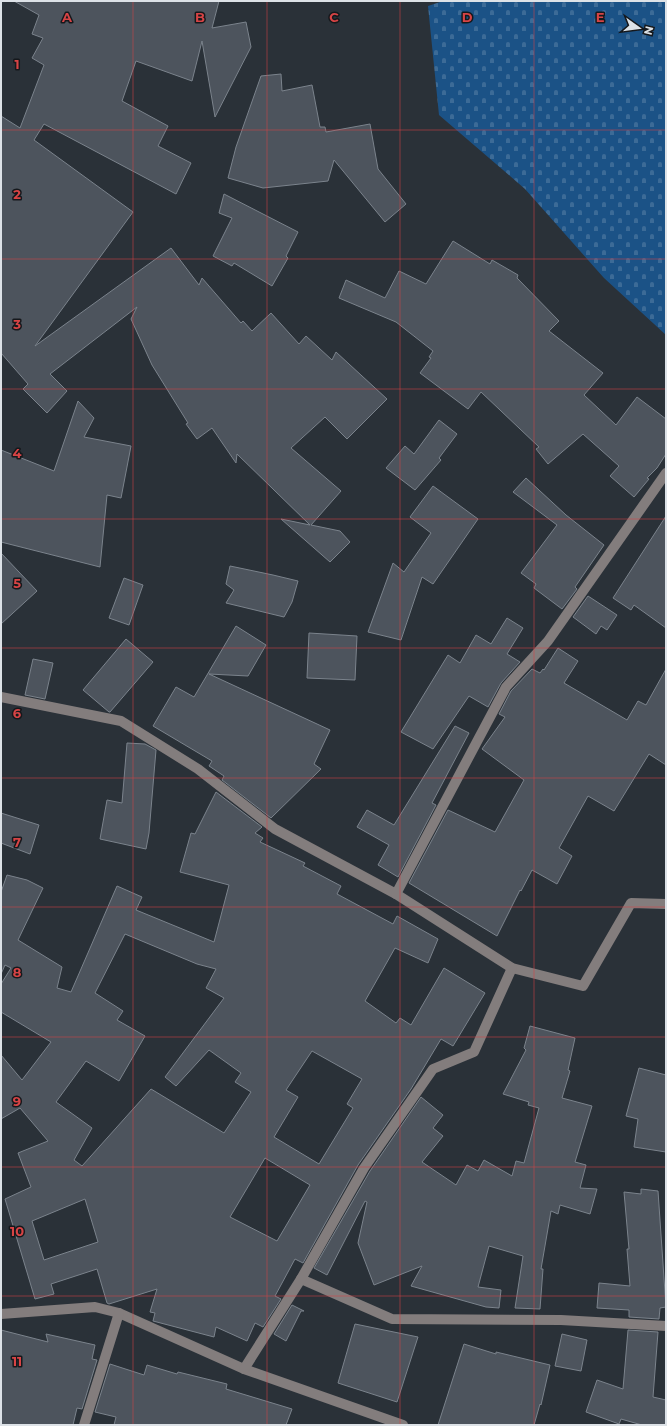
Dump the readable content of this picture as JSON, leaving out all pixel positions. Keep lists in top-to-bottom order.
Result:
{
  "north": "right",
  "grid": {
    "columns": [
      "A",
      "B",
      "C",
      "D",
      "E"
    ],
    "rows": [
      "1",
      "2",
      "3",
      "4",
      "5",
      "6",
      "7",
      "8",
      "9",
      "10",
      "11"
    ]
  }
}
